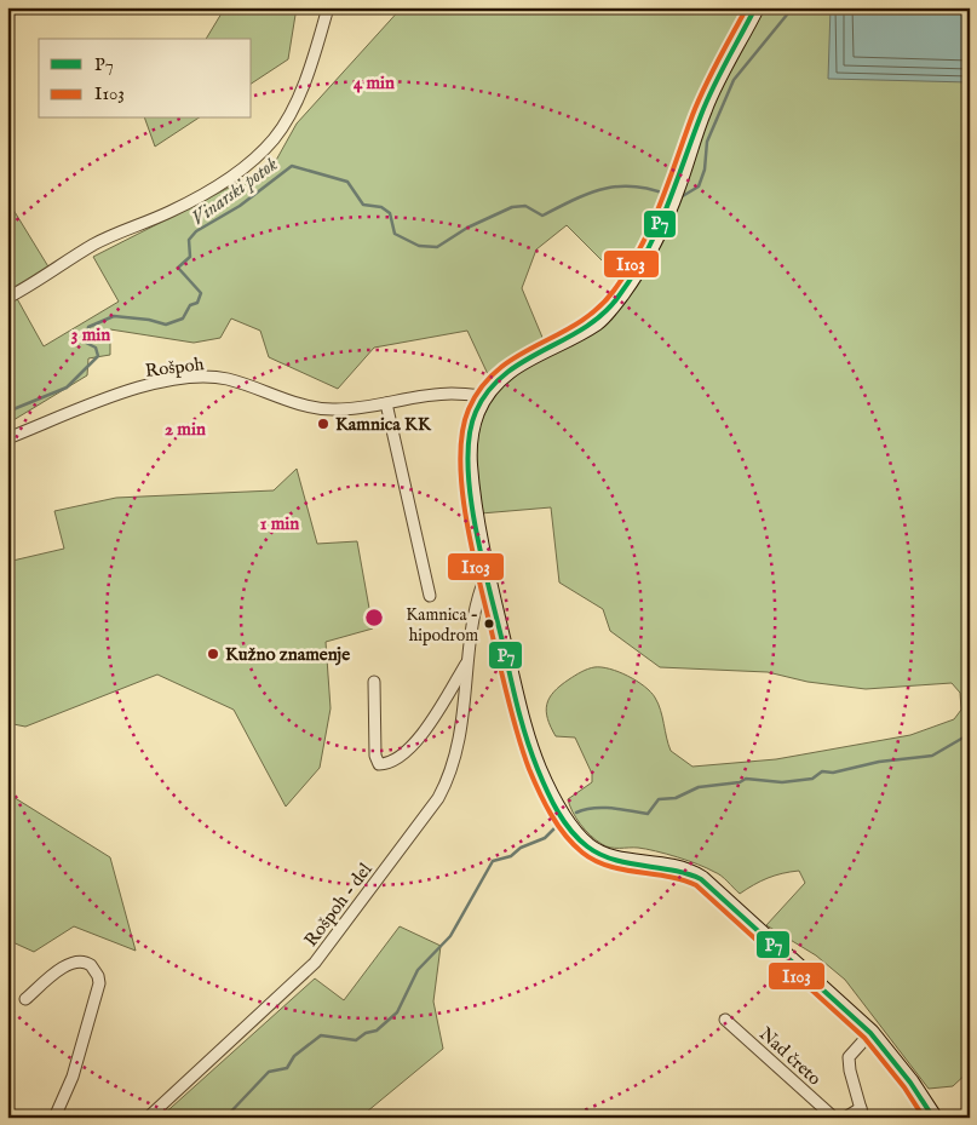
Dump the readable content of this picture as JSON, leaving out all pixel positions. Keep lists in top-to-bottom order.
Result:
{
  "streets": {
    "street": ["Rošpoh", "Rošpoh - del", "Nad čreto"]
  },
  "water": ["Vinarski potok"],
  "places": ["Kamnica KK", "Kamnica - hipodrom", "Kužno znamenje"],
  "lines": ["transit line P7", "transit line I103"],
  "legend": ["P7", "I103"],
  "rings": [
    "4 min",
    "3 min",
    "2 min",
    "1 min"
  ]
}
